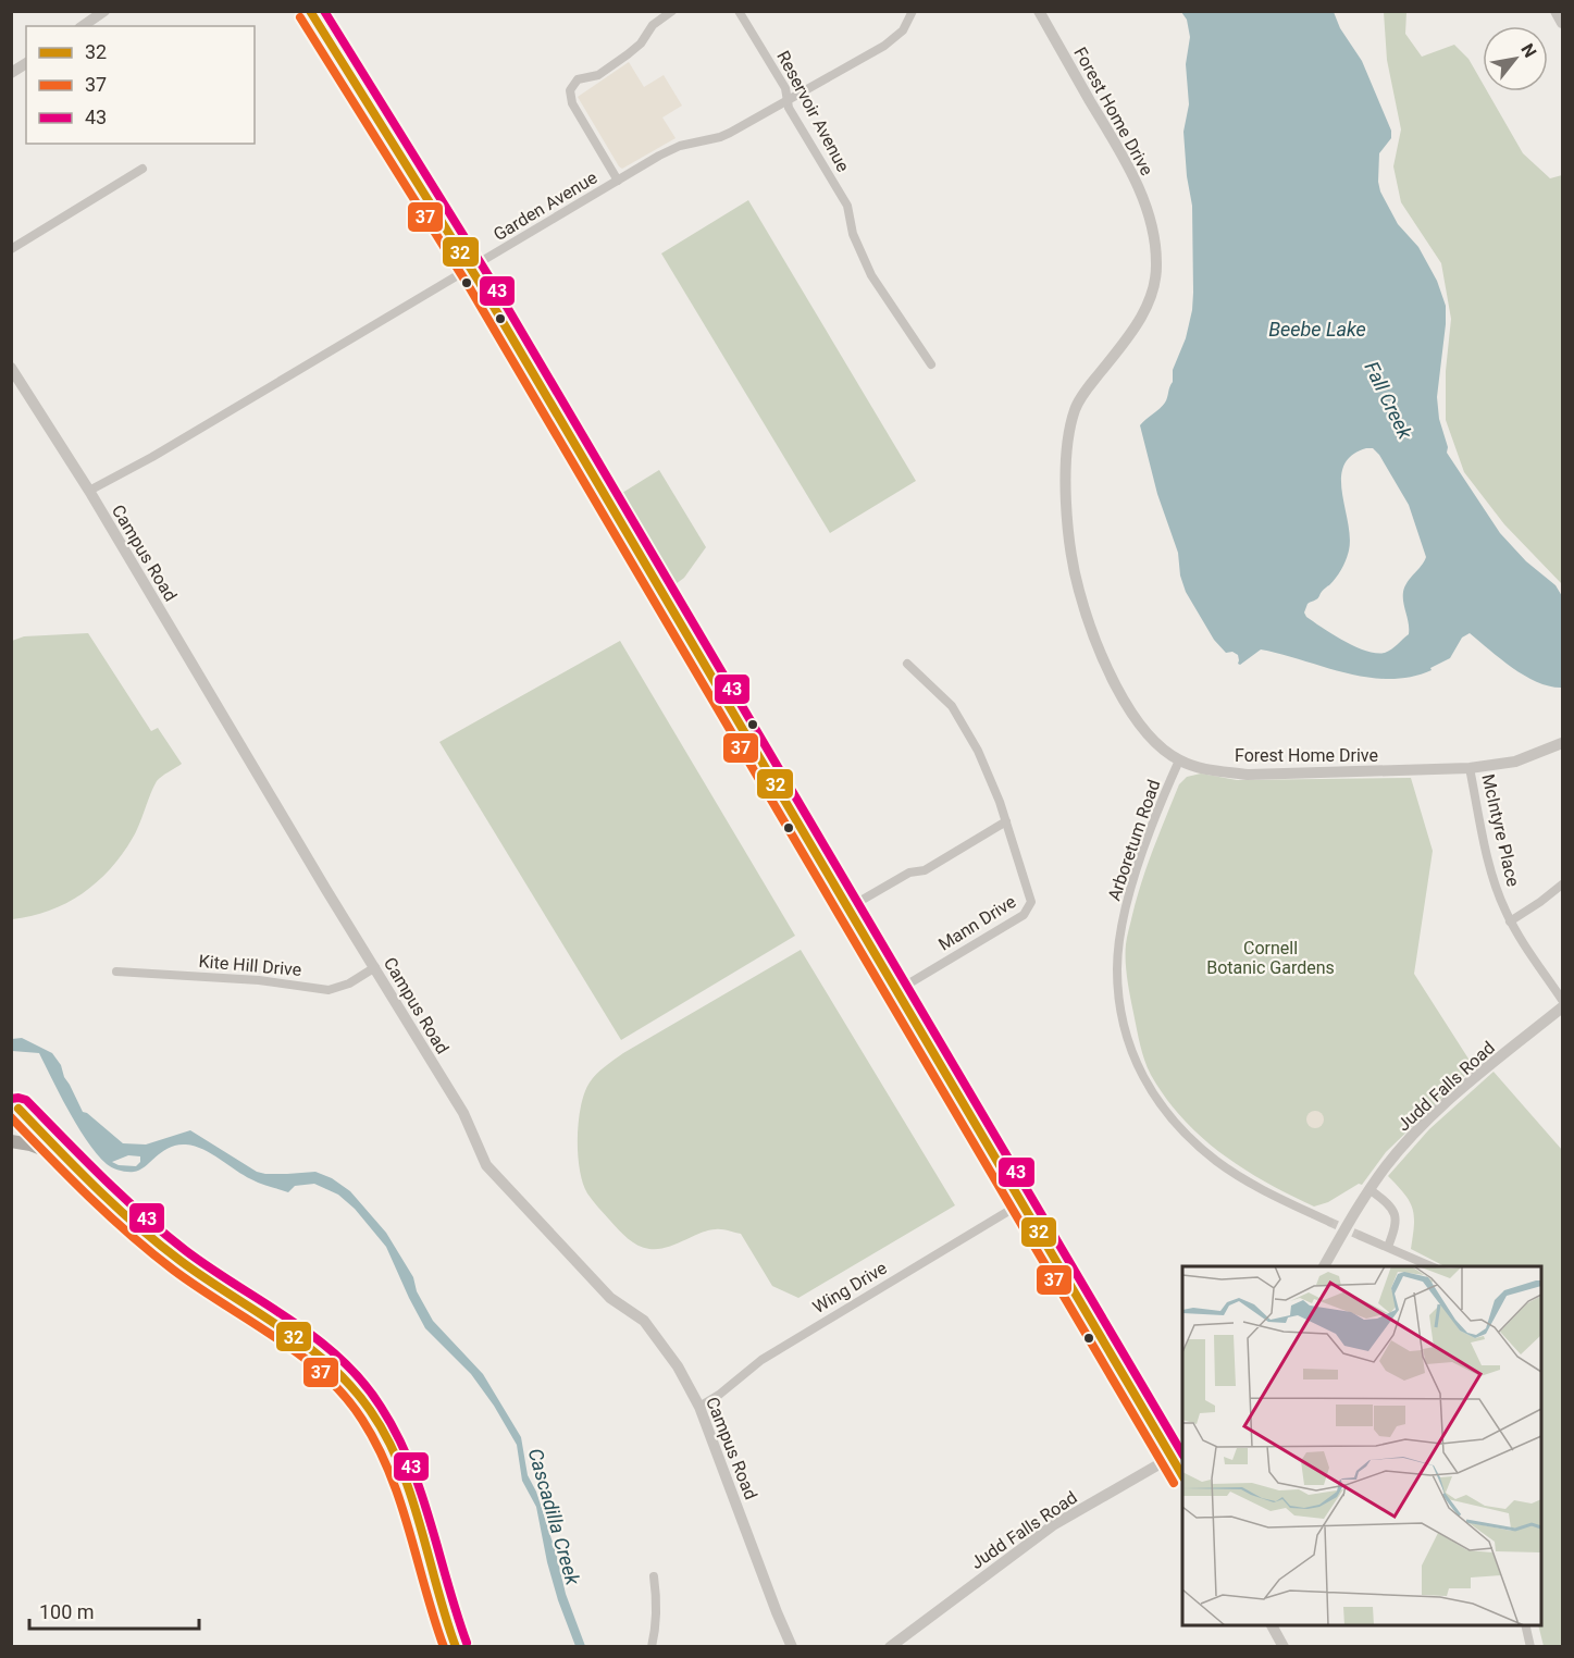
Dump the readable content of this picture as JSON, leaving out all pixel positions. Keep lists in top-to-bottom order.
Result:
{
  "streets": {
    "street": [
      "Reservoir Avenue",
      "Forest Home Drive",
      "Garden Avenue",
      "Campus Road",
      "McIntyre Place",
      "Arboretum Road",
      "Mann Drive",
      "Kite Hill Drive",
      "Judd Falls Road",
      "Wing Drive"
    ]
  },
  "crossings": [
    ["Reservoir Avenue", "Garden Avenue"],
    ["Forest Home Drive", "McIntyre Place"],
    ["Forest Home Drive", "Arboretum Road"],
    ["Garden Avenue", "Campus Road"],
    ["Campus Road", "Kite Hill Drive"],
    ["Campus Road", "Wing Drive"]
  ],
  "water": ["Beebe Lake", "Fall Creek", "Cascadilla Creek"],
  "parks": ["Cornell Botanic Gardens"],
  "lines": ["transit line 32", "transit line 43", "transit line 37"],
  "legend": ["32", "37", "43"],
  "scale_bar": "100 m",
  "north": "top right"
}
